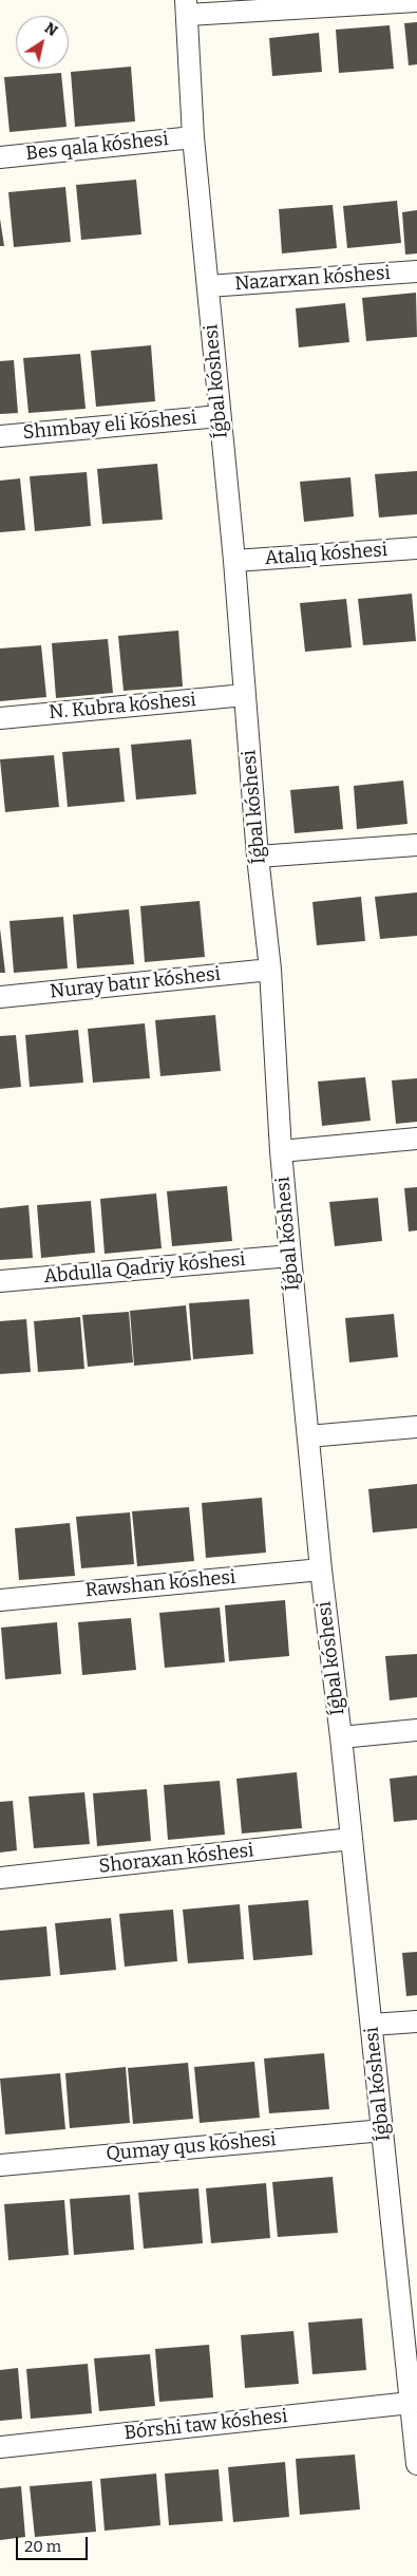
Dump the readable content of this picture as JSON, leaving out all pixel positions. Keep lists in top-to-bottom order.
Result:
{
  "streets": {
    "street": [
      "Bes qala kóshesi",
      "Nazarxan kóshesi",
      "Íǵbal kóshesi",
      "Shımbay eli kóshesi",
      "Atalıq kóshesi",
      "N. Kubra kóshesi",
      "Nuray batır kóshesi",
      "Abdulla Qadriy kóshesi",
      "Rawshan kóshesi",
      "Shoraxan kóshesi",
      "Qumay qus kóshesi",
      "Bórshi taw kóshesi"
    ]
  },
  "crossings": [
    ["Bes qala kóshesi", "Íǵbal kóshesi"],
    ["Nazarxan kóshesi", "Íǵbal kóshesi"],
    ["Íǵbal kóshesi", "Shımbay eli kóshesi"],
    ["Íǵbal kóshesi", "Atalıq kóshesi"],
    ["Íǵbal kóshesi", "N. Kubra kóshesi"],
    ["Íǵbal kóshesi", "Nuray batır kóshesi"],
    ["Íǵbal kóshesi", "Abdulla Qadriy kóshesi"],
    ["Íǵbal kóshesi", "Rawshan kóshesi"],
    ["Íǵbal kóshesi", "Shoraxan kóshesi"],
    ["Íǵbal kóshesi", "Qumay qus kóshesi"],
    ["Íǵbal kóshesi", "Bórshi taw kóshesi"]
  ],
  "scale_bar": "20 m",
  "north": "top right"
}
